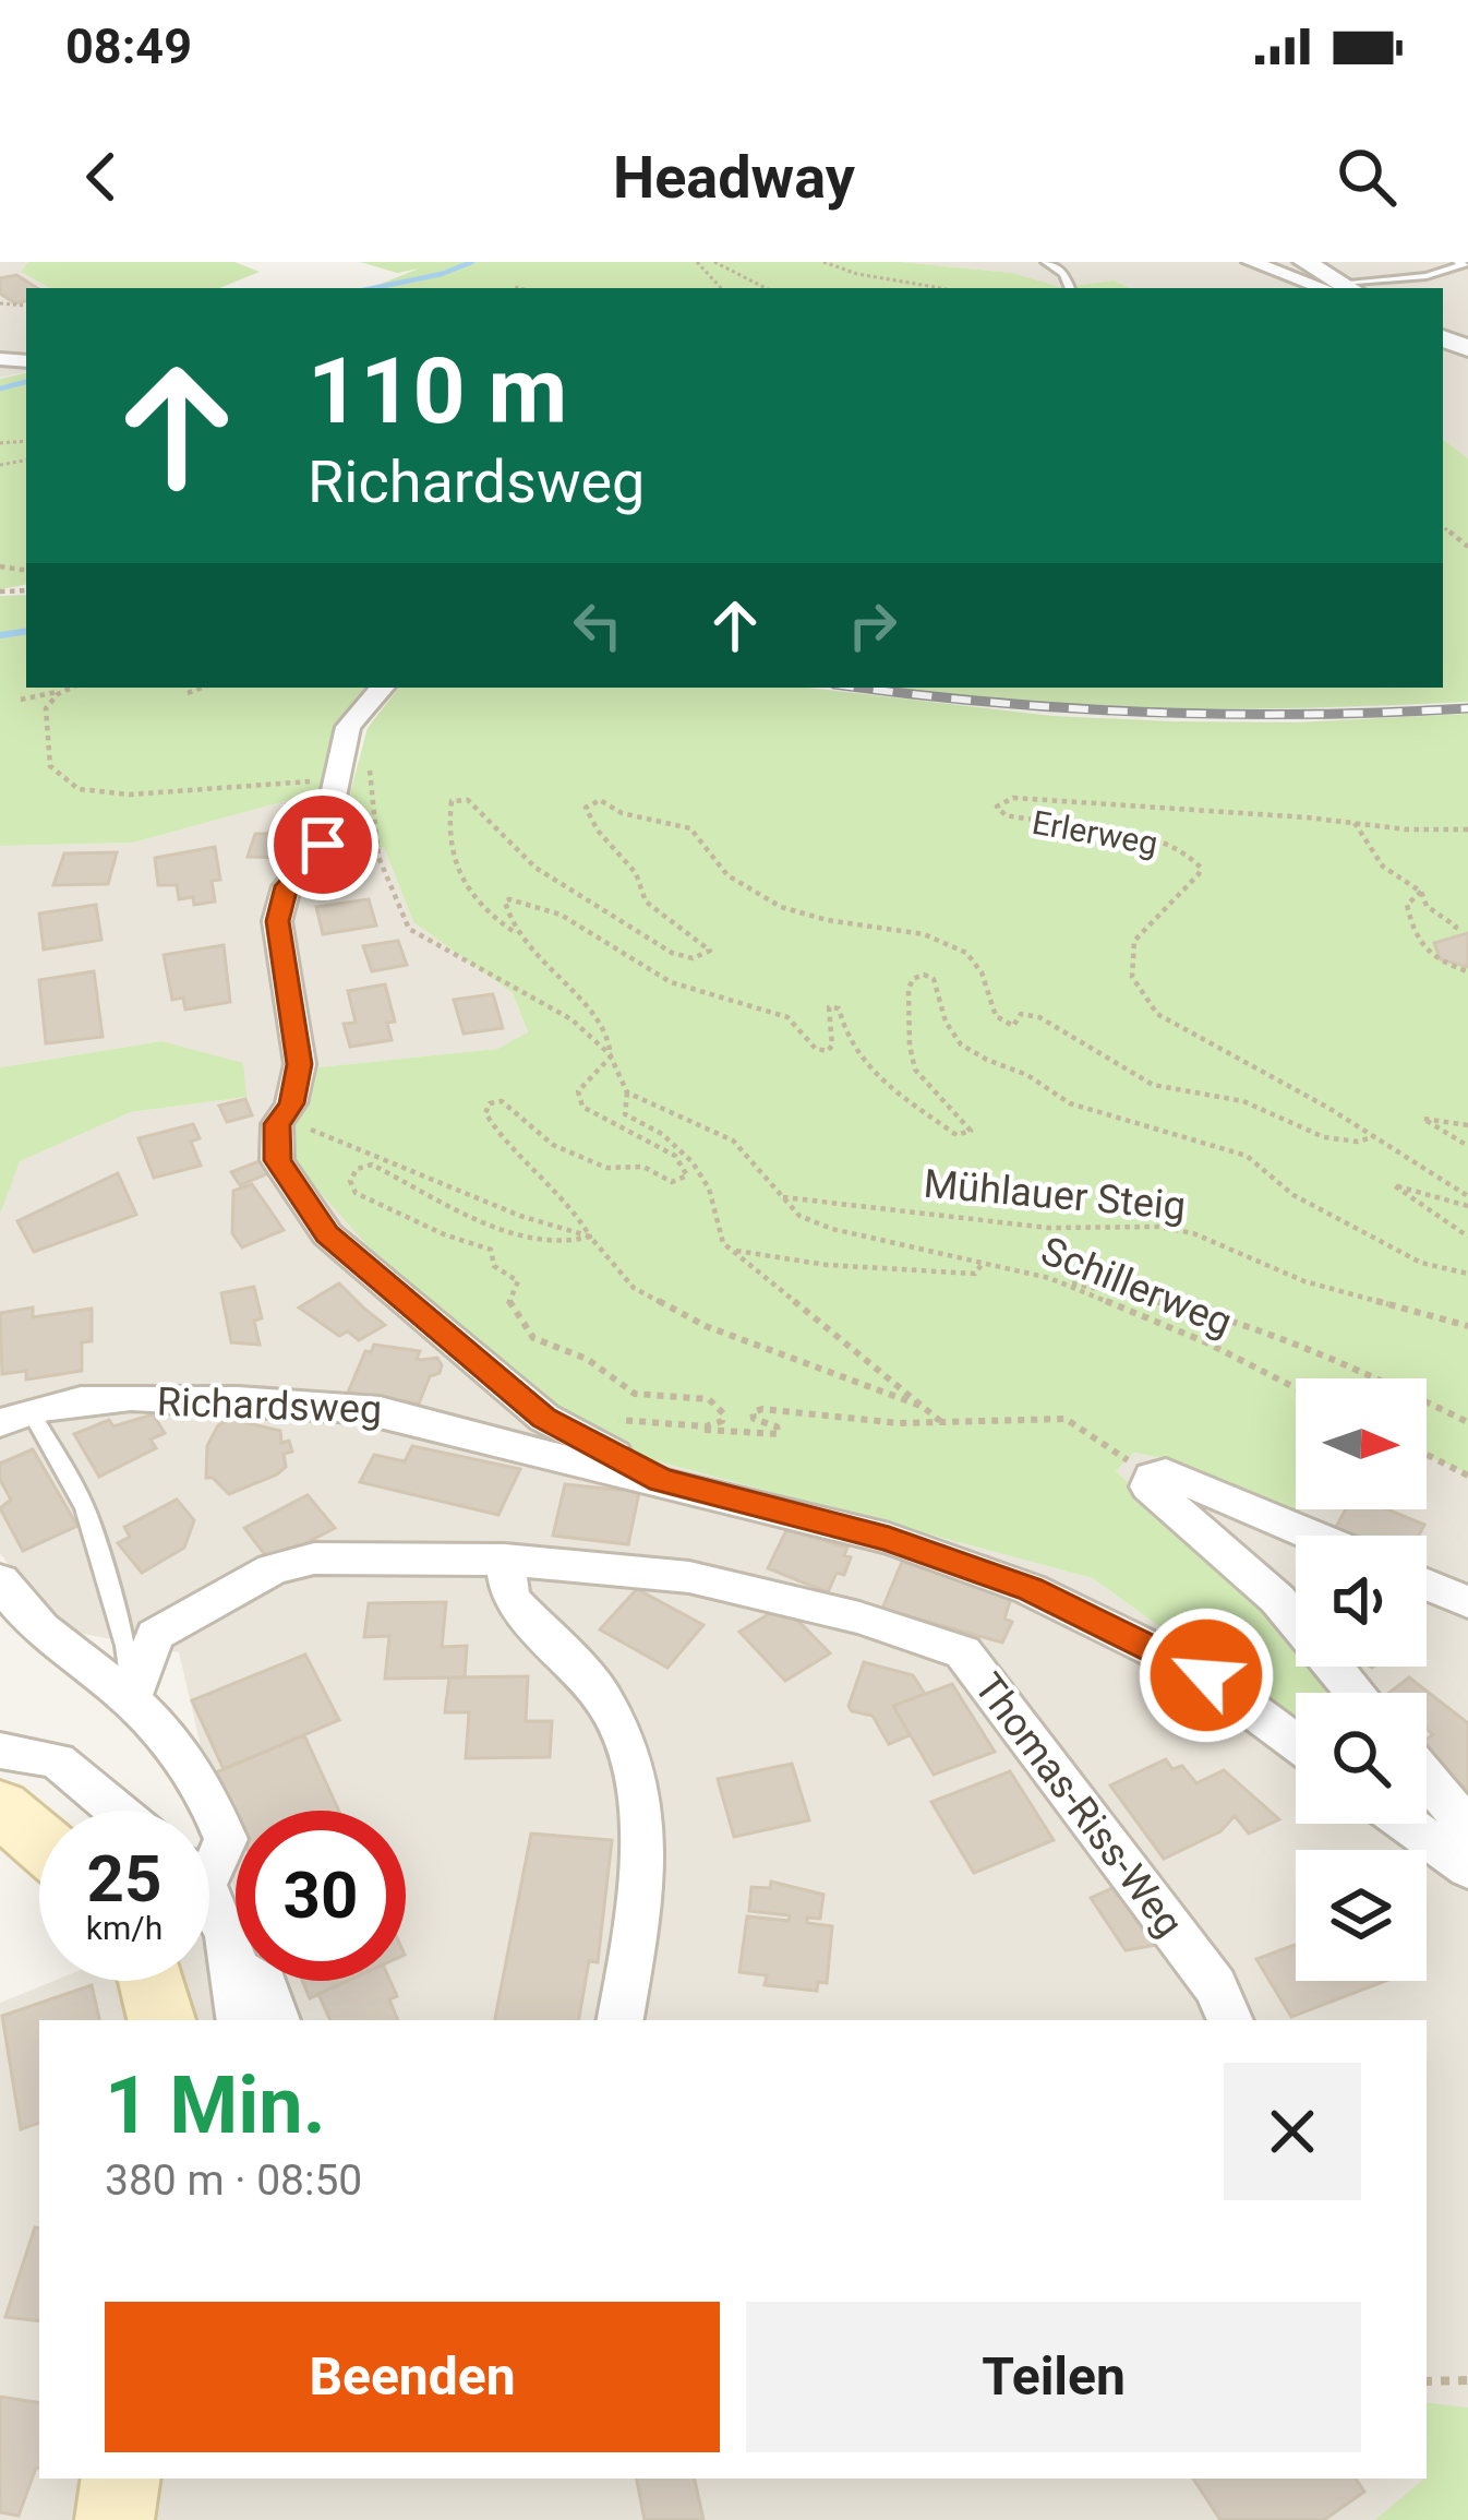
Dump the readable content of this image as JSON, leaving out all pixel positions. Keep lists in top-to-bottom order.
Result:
{
  "streets": {
    "street": ["Richardsweg", "Thomas-Riss-Weg"],
    "path": ["Erlerweg", "Mühlauer Steig", "Schillerweg"]
  },
  "crossings": [
    ["Mühlauer Steig", "Schillerweg"]
  ],
  "north": "right",
  "page": {
    "status": "08:49",
    "header": "Headway",
    "turn": ["110 m", "Richardsweg"],
    "speed": "25 km/h",
    "limit": "30",
    "heading": ["1 Min.", "380 m · 08:50"],
    "buttons": ["Beenden", "Teilen"]
  }
}
